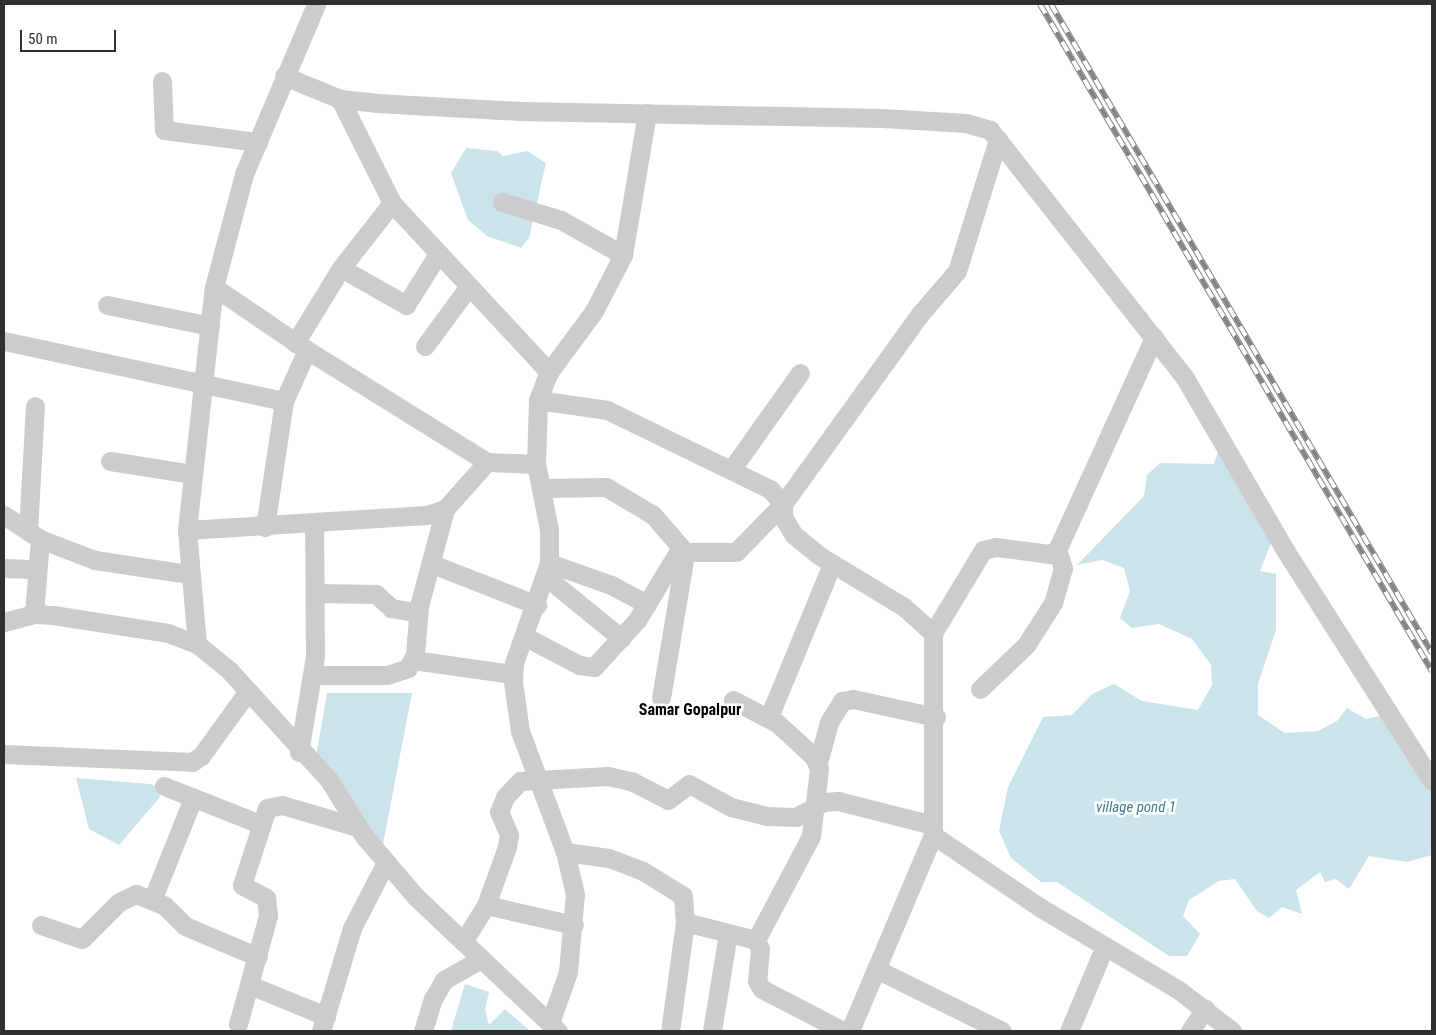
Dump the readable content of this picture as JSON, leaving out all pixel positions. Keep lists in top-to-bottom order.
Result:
{
  "districts": ["Samar Gopalpur"],
  "water": ["village pond 1"],
  "scale_bar": "50 m"
}
